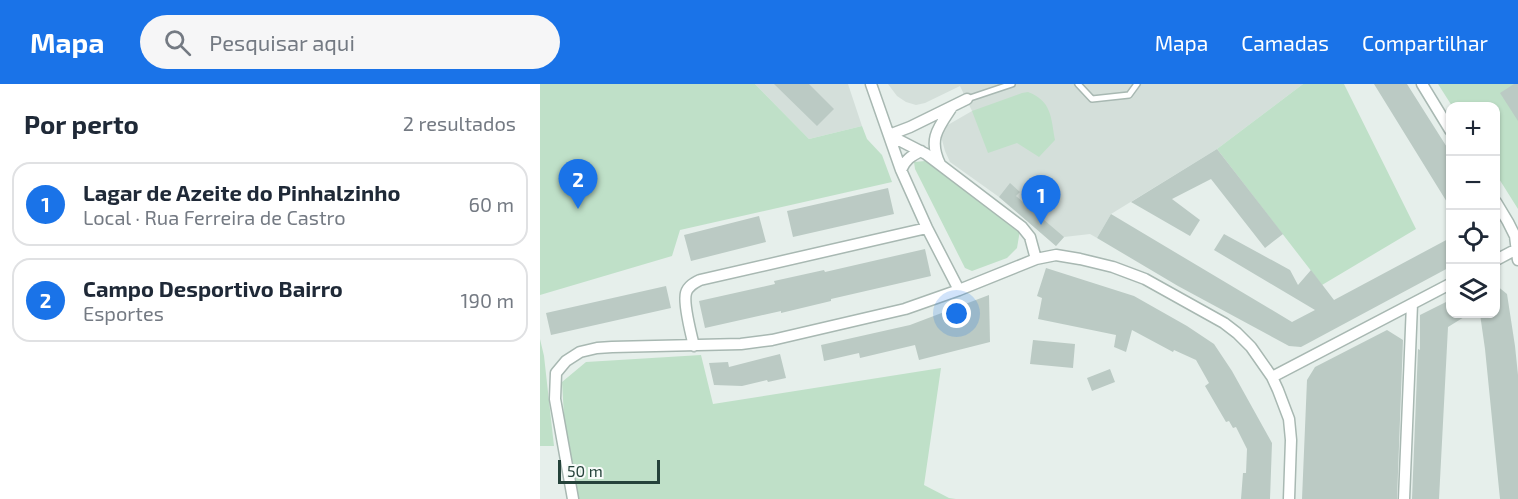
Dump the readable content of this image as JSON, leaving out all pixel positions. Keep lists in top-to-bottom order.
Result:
{
  "scale_bar": "50 m",
  "page": {
    "header": "Mapa",
    "search": "Pesquisar aqui",
    "nav": ["Mapa", "Camadas", "Compartilhar"],
    "heading": ["Por perto", "2 resultados"],
    "map_buttons": ["+", "−"],
    "pins": ["2", "1"],
    "list": [
      {
        "mark": "1",
        "name": "Lagar de Azeite do Pinhalzinho",
        "note": "Local · Rua Ferreira de Castro",
        "value": "60 m"
      },
      {
        "mark": "2",
        "name": "Campo Desportivo Bairro",
        "note": "Esportes",
        "value": "190 m"
      }
    ],
    "scale": "50 m"
  }
}
